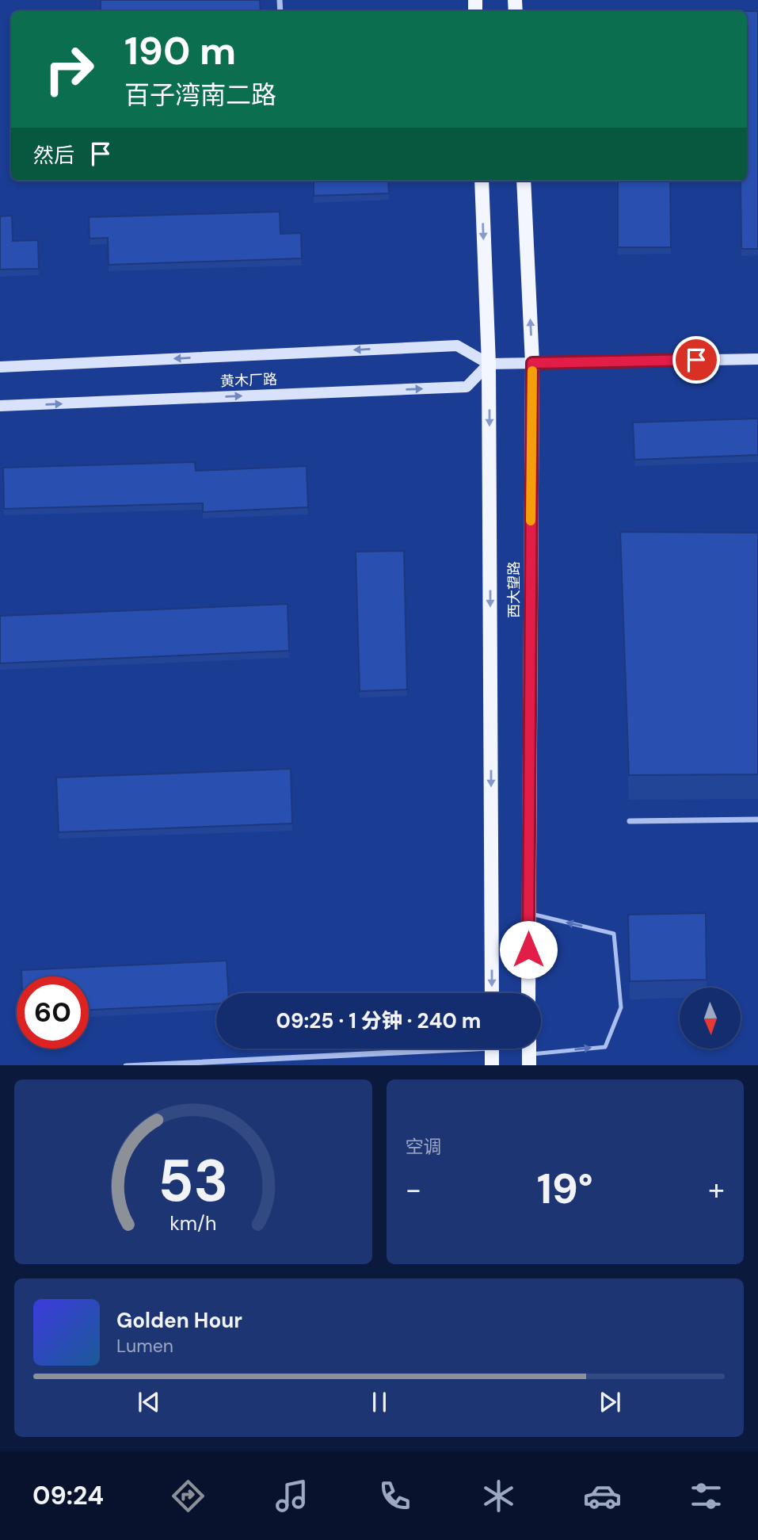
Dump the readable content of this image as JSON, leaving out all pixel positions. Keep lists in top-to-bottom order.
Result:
{
  "streets": {
    "main road": ["黄木厂路", "西大望路"]
  },
  "crossings": [
    ["黄木厂路", "西大望路"]
  ],
  "north": "bottom",
  "page": {
    "turn": ["190 m", "百子湾南二路"],
    "then": "然后",
    "limit": "60",
    "trip": "09:25 · 1 分钟 · 240 m",
    "tile": "空调",
    "heat": ["−", "19°", "+"],
    "song": ["Golden Hour", "Lumen"],
    "tabs": "09:24",
    "gauge": ["53", "km/h"]
  }
}
